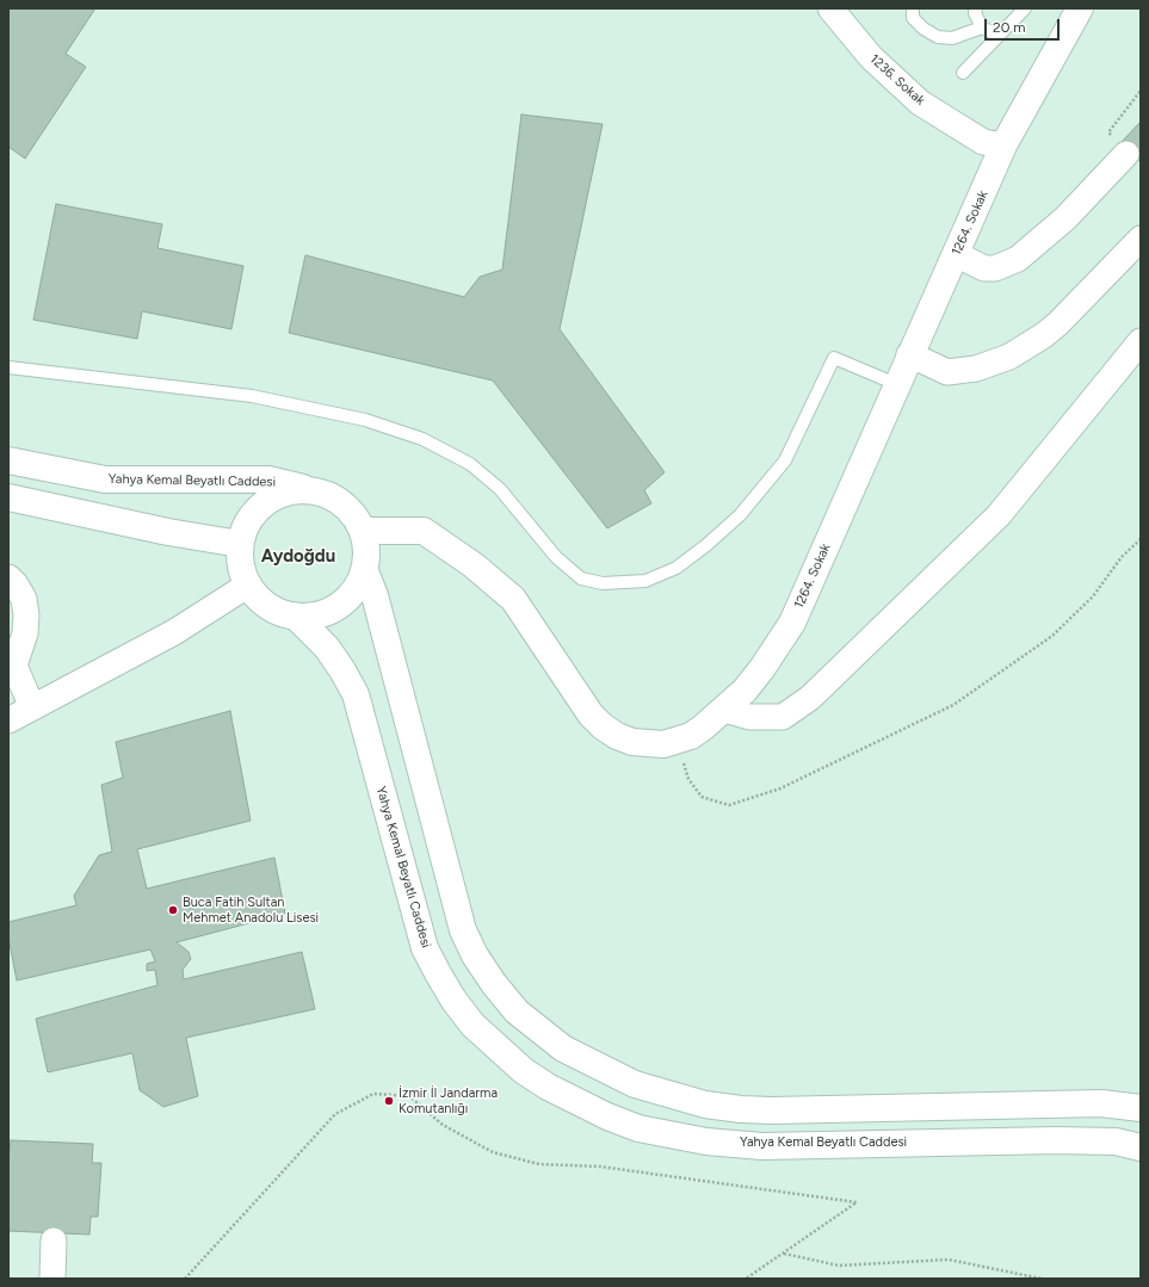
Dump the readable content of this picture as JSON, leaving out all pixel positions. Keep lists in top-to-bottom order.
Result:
{
  "streets": {
    "main road": ["1264. Sokak", "Yahya Kemal Beyatlı Caddesi"],
    "street": ["1236. Sokak"]
  },
  "crossings": [
    ["1236. Sokak", "1264. Sokak"],
    ["1264. Sokak", "Yahya Kemal Beyatlı Caddesi"]
  ],
  "districts": ["Aydoğdu"],
  "places": ["Buca Fatih Sultan Mehmet Anadolu Lisesi", "İzmir İl Jandarma Komutanlığı"],
  "scale_bar": "20 m"
}
